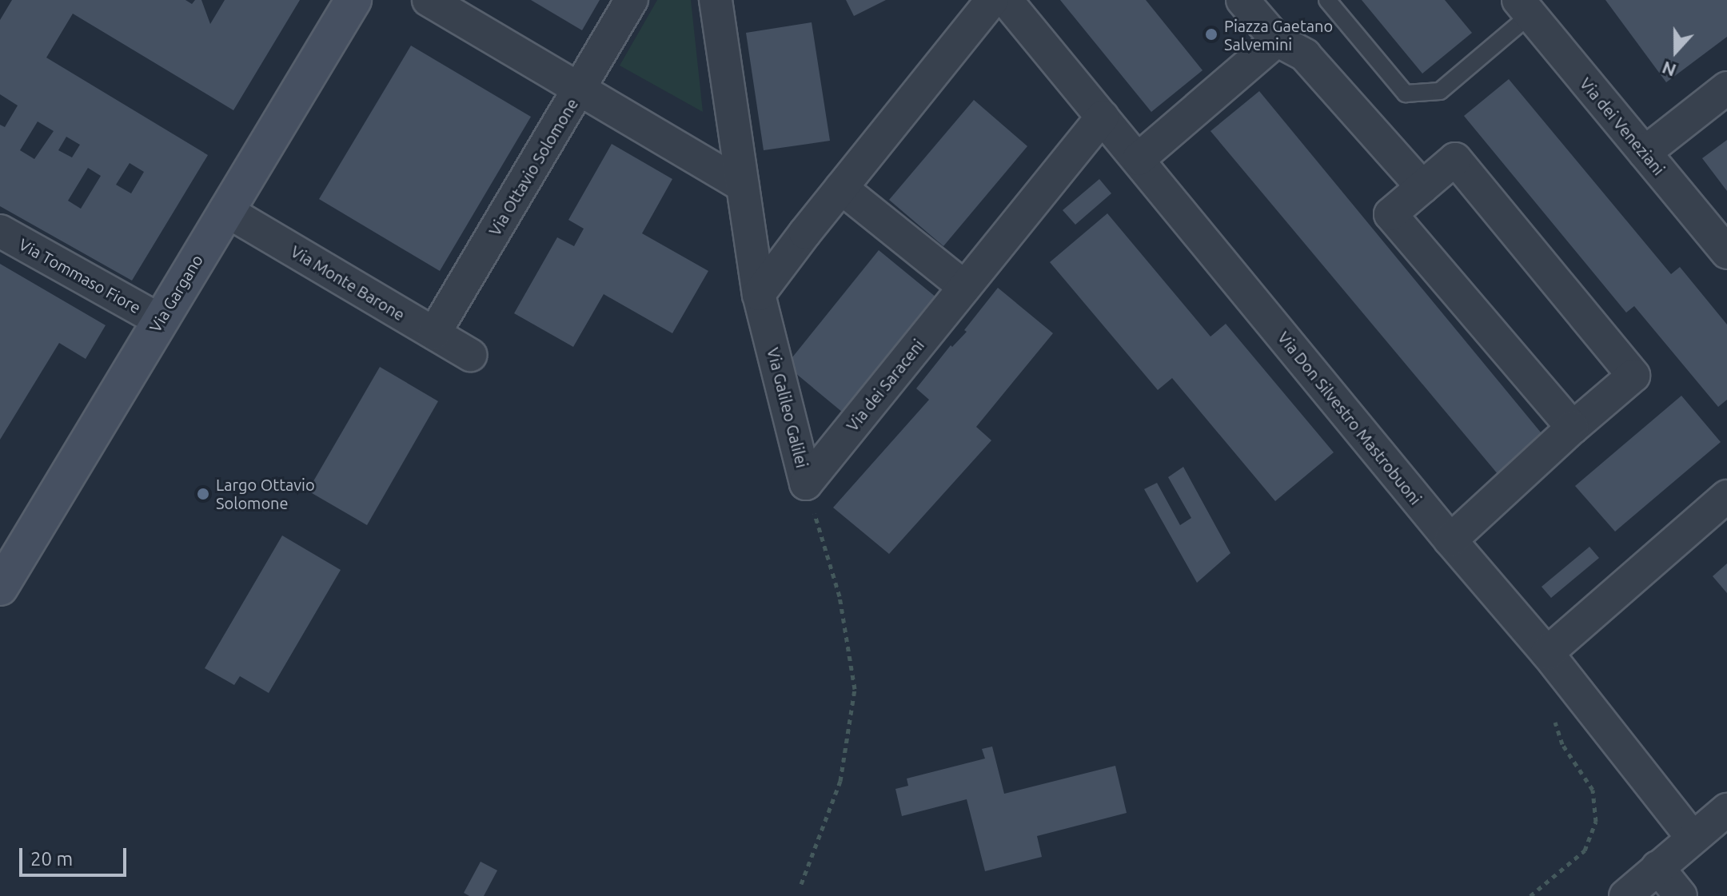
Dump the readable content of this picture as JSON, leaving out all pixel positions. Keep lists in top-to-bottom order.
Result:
{
  "streets": {
    "main road": ["Via Gargano"],
    "street": [
      "Via dei Veneziani",
      "Via Ottavio Solomone",
      "Via Tommaso Fiore",
      "Via Monte Barone",
      "Via dei Saraceni",
      "Via Galileo Galilei",
      "Via Don Silvestro Mastrobuoni"
    ]
  },
  "crossings": [
    ["Via Ottavio Solomone", "Via Monte Barone"],
    ["Via Tommaso Fiore", "Via Gargano"],
    ["Via Monte Barone", "Via Gargano"],
    ["Via dei Saraceni", "Via Galileo Galilei"],
    ["Via dei Saraceni", "Via Don Silvestro Mastrobuoni"]
  ],
  "places": ["Piazza Gaetano Salvemini", "Largo Ottavio Solomone"],
  "scale_bar": "20 m",
  "north": "bottom"
}
